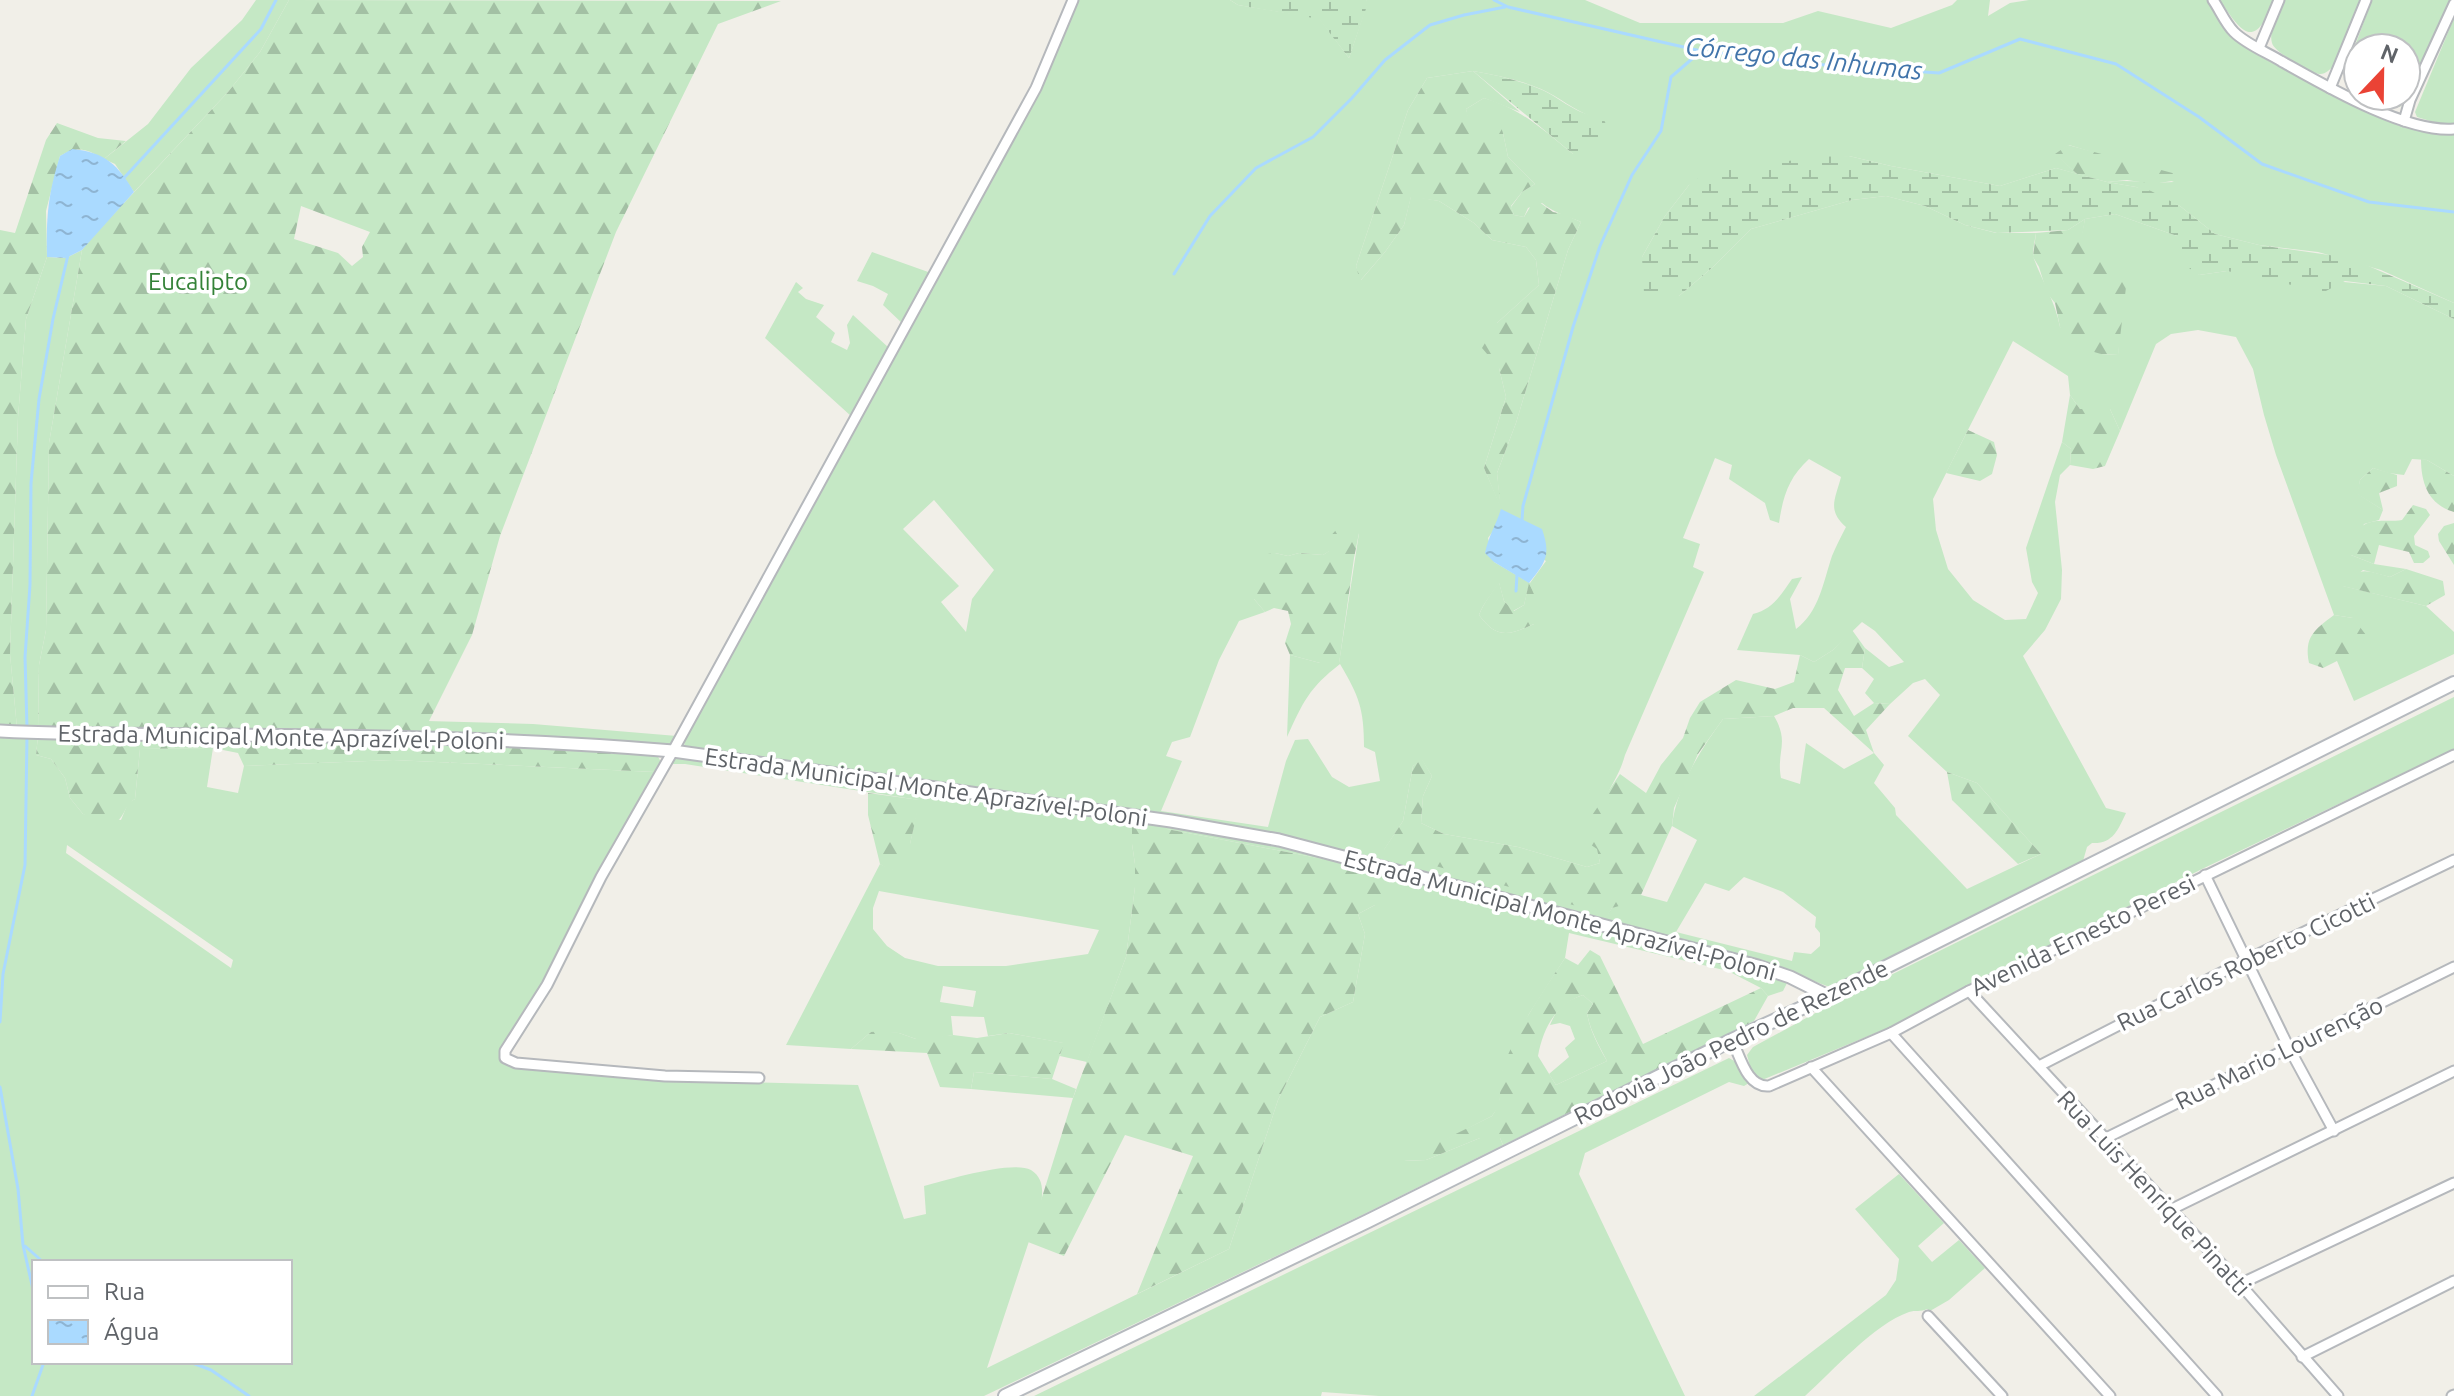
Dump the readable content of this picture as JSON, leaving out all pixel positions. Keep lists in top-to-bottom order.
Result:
{
  "streets": {
    "main road": ["Rodovia João Pedro de Rezende"],
    "street": [
      "Estrada Municipal Monte Aprazível-Poloni",
      "Avenida Ernesto Peresi",
      "Rua Carlos Roberto Cicotti",
      "Rua Mario Lourenção",
      "Rua Luis Henrique Pinatti"
    ]
  },
  "crossings": [
    ["Estrada Municipal Monte Aprazível-Poloni", "Rodovia João Pedro de Rezende"],
    ["Avenida Ernesto Peresi", "Rodovia João Pedro de Rezende"],
    ["Avenida Ernesto Peresi", "Rua Luis Henrique Pinatti"],
    ["Rua Carlos Roberto Cicotti", "Rua Luis Henrique Pinatti"],
    ["Rua Mario Lourenção", "Rua Luis Henrique Pinatti"]
  ],
  "water": ["Córrego das Inhumas"],
  "parks": ["Eucalipto"],
  "legend": ["Rua", "Água"],
  "north": "top"
}
